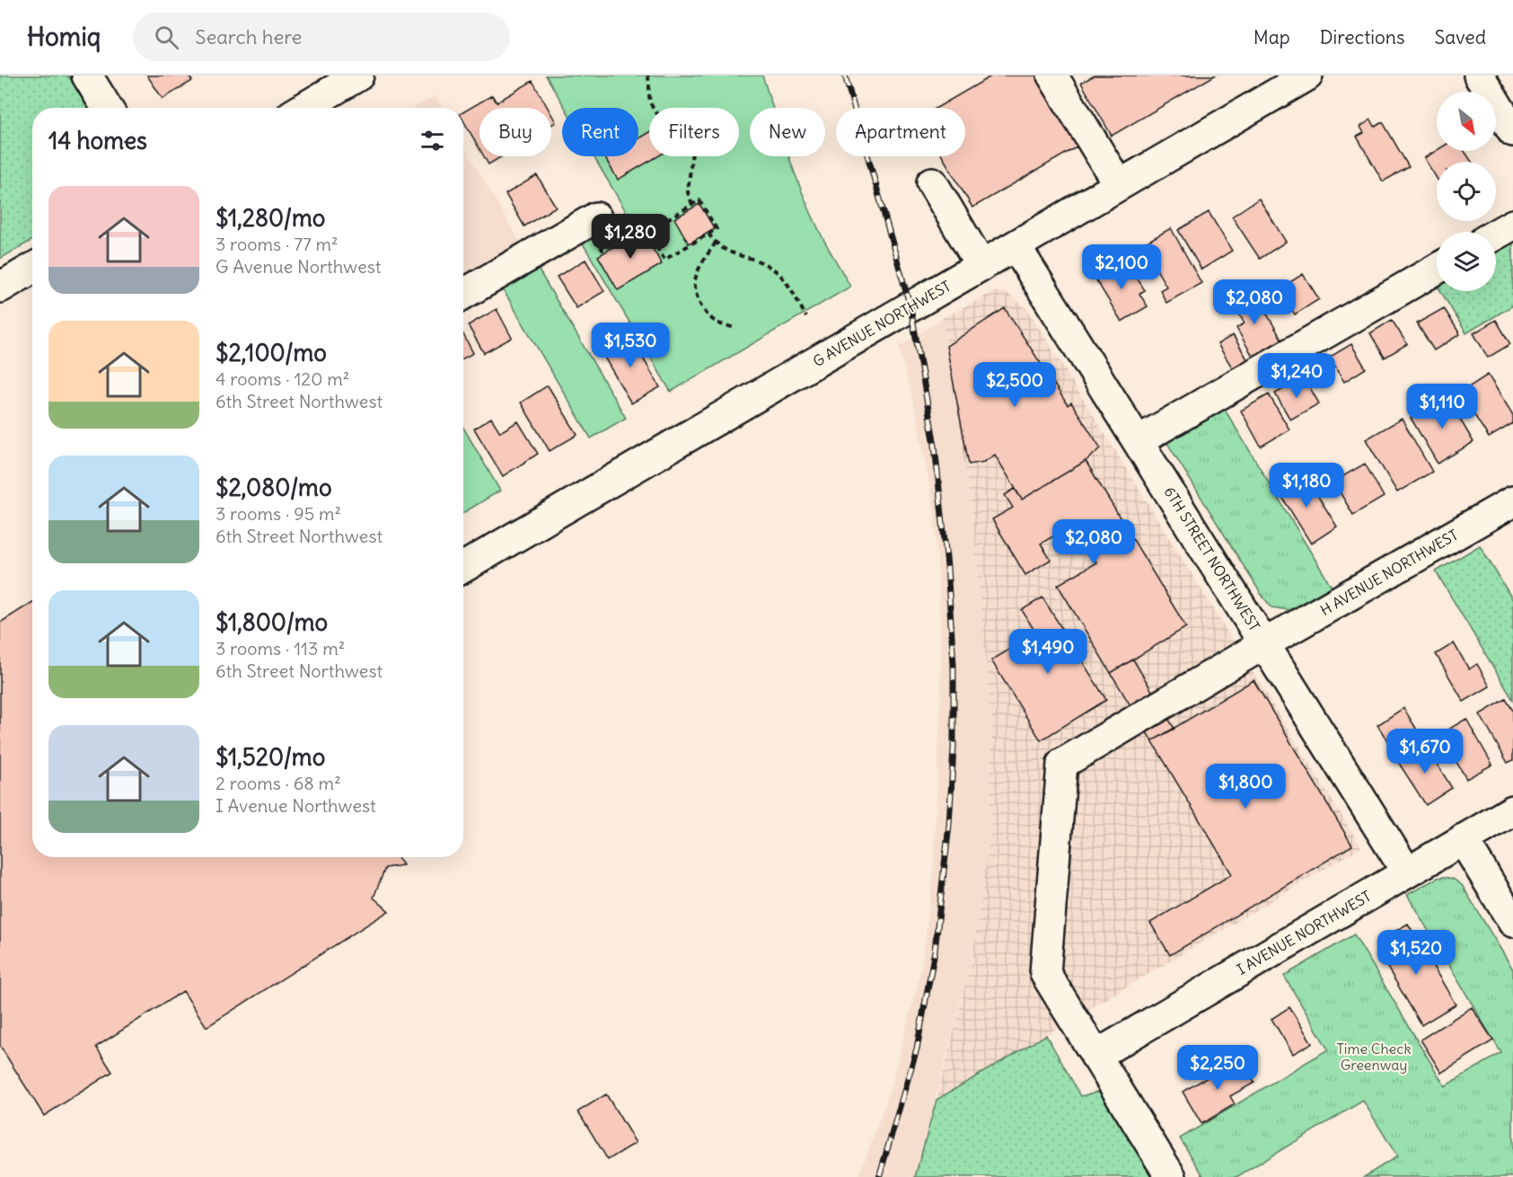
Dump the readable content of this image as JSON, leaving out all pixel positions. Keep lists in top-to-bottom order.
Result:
{
  "streets": {
    "street": [
      "G AVENUE NORTHWEST",
      "6TH STREET NORTHWEST",
      "H AVENUE NORTHWEST",
      "I AVENUE NORTHWEST"
    ]
  },
  "crossings": [
    ["G AVENUE NORTHWEST", "6TH STREET NORTHWEST"],
    ["6TH STREET NORTHWEST", "H AVENUE NORTHWEST"],
    ["6TH STREET NORTHWEST", "I AVENUE NORTHWEST"],
    ["H AVENUE NORTHWEST", "I AVENUE NORTHWEST"]
  ],
  "parks": ["Time Check Greenway"],
  "north": "bottom right",
  "page": {
    "header": "Homiq",
    "search": "Search here",
    "nav": ["Map", "Directions", "Saved"],
    "chip": [
      "Buy",
      "Rent",
      "Filters",
      "New",
      "Apartment"
    ],
    "heading": "14 homes",
    "list": [
      {
        "name": "$1,280/mo",
        "note": "3 rooms · 77 m² · G Avenue Northwest"
      },
      {
        "name": "$2,100/mo",
        "note": "4 rooms · 120 m² · 6th Street Northwest"
      },
      {
        "name": "$2,080/mo",
        "note": "3 rooms · 95 m² · 6th Street Northwest"
      },
      {
        "name": "$1,800/mo",
        "note": "3 rooms · 113 m² · 6th Street Northwest"
      },
      {
        "name": "$1,520/mo",
        "note": "2 rooms · 68 m² · I Avenue Northwest"
      }
    ],
    "price": [
      "$1,280",
      "$2,100",
      "$2,080",
      "$1,530",
      "$1,240",
      "$2,500",
      "$1,110",
      "$1,180",
      "$2,080",
      "$1,490",
      "$1,670",
      "$1,800",
      "$1,520",
      "$2,250"
    ]
  }
}
